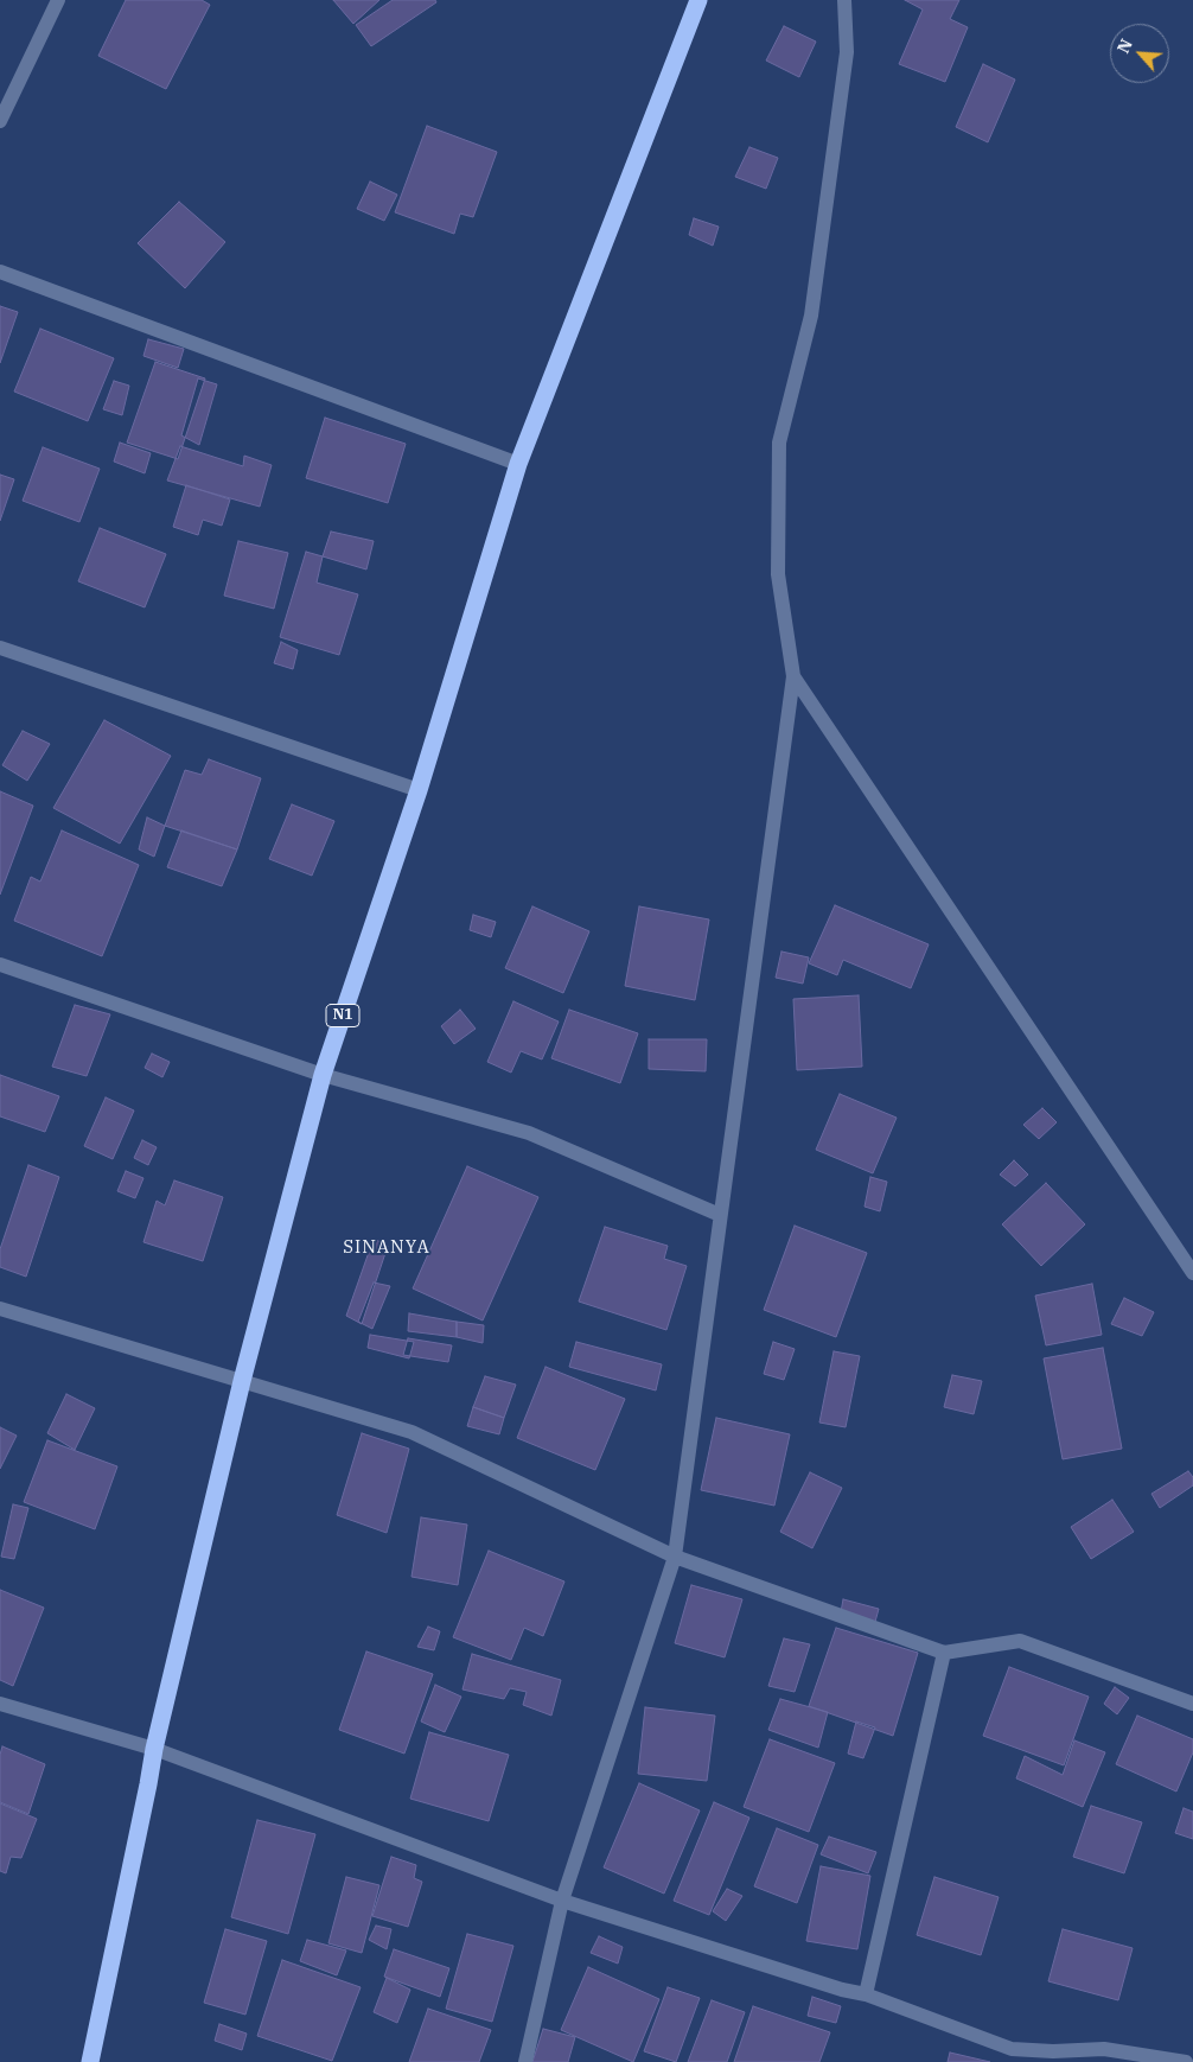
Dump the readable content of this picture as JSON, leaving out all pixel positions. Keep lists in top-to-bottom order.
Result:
{
  "streets": {
    "highway": ["N1"]
  },
  "districts": ["SINANYA"],
  "north": "top left"
}
